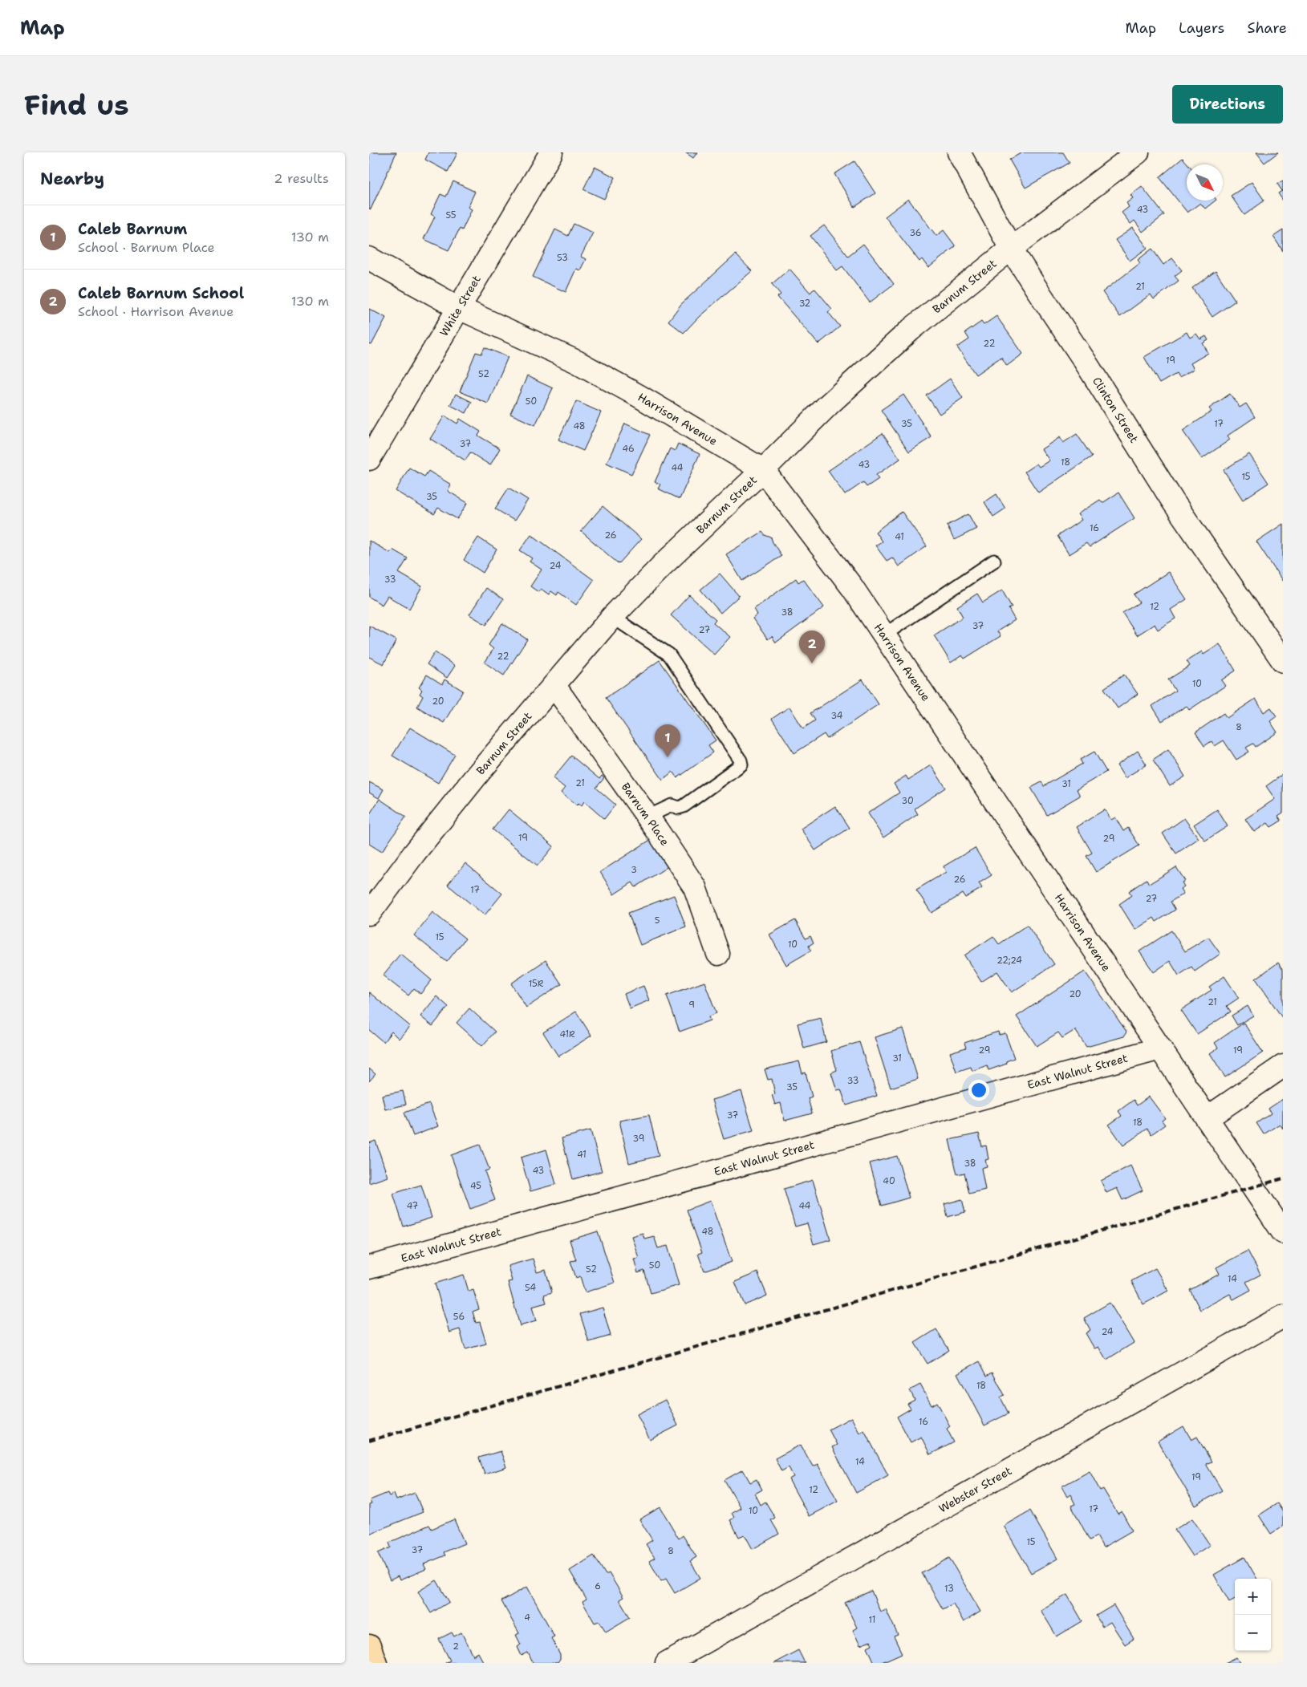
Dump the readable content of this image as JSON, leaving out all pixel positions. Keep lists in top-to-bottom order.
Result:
{
  "streets": {
    "street": [
      "Barnum Street",
      "White Street",
      "Clinton Street",
      "Harrison Avenue",
      "Barnum Place",
      "East Walnut Street",
      "Webster Street"
    ]
  },
  "crossings": [
    ["Barnum Street", "Clinton Street"],
    ["Barnum Street", "Harrison Avenue"],
    ["Barnum Street", "Barnum Place"],
    ["White Street", "Harrison Avenue"],
    ["Harrison Avenue", "East Walnut Street"]
  ],
  "house_numbers": [
    "43",
    "55",
    "36",
    "53",
    "21",
    "32",
    "22",
    "19",
    "52",
    "50",
    "35",
    "17",
    "48",
    "37",
    "46",
    "18",
    "43",
    "44",
    "15",
    "35",
    "16",
    "26",
    "41",
    "24",
    "33",
    "12",
    "38",
    "37",
    "27",
    "22",
    "10",
    "20",
    "34",
    "8",
    "21",
    "31",
    "30",
    "19",
    "29",
    "3",
    "26",
    "17",
    "27",
    "5",
    "15",
    "10",
    "22;24",
    "15R",
    "20",
    "21",
    "9",
    "41R",
    "29",
    "19",
    "31",
    "33",
    "35",
    "37",
    "18",
    "39",
    "41",
    "38",
    "43",
    "40",
    "45",
    "47",
    "44",
    "48",
    "50",
    "52",
    "14",
    "54",
    "56",
    "24",
    "18",
    "16",
    "14",
    "19",
    "12",
    "17",
    "10",
    "15",
    "37",
    "8",
    "6",
    "13",
    "4",
    "11",
    "2"
  ],
  "north": "bottom right",
  "page": {
    "header": "Map",
    "nav": ["Map", "Layers", "Share"],
    "buttons": "Directions",
    "title": "Find us",
    "heading": ["Nearby", "2 results"],
    "list": [
      {
        "mark": "1",
        "name": "Caleb Barnum",
        "note": "School · Barnum Place",
        "value": "130 m"
      },
      {
        "mark": "2",
        "name": "Caleb Barnum School",
        "note": "School · Harrison Avenue",
        "value": "130 m"
      }
    ],
    "pins": ["2", "1"],
    "map_buttons": ["+", "−"]
  }
}
